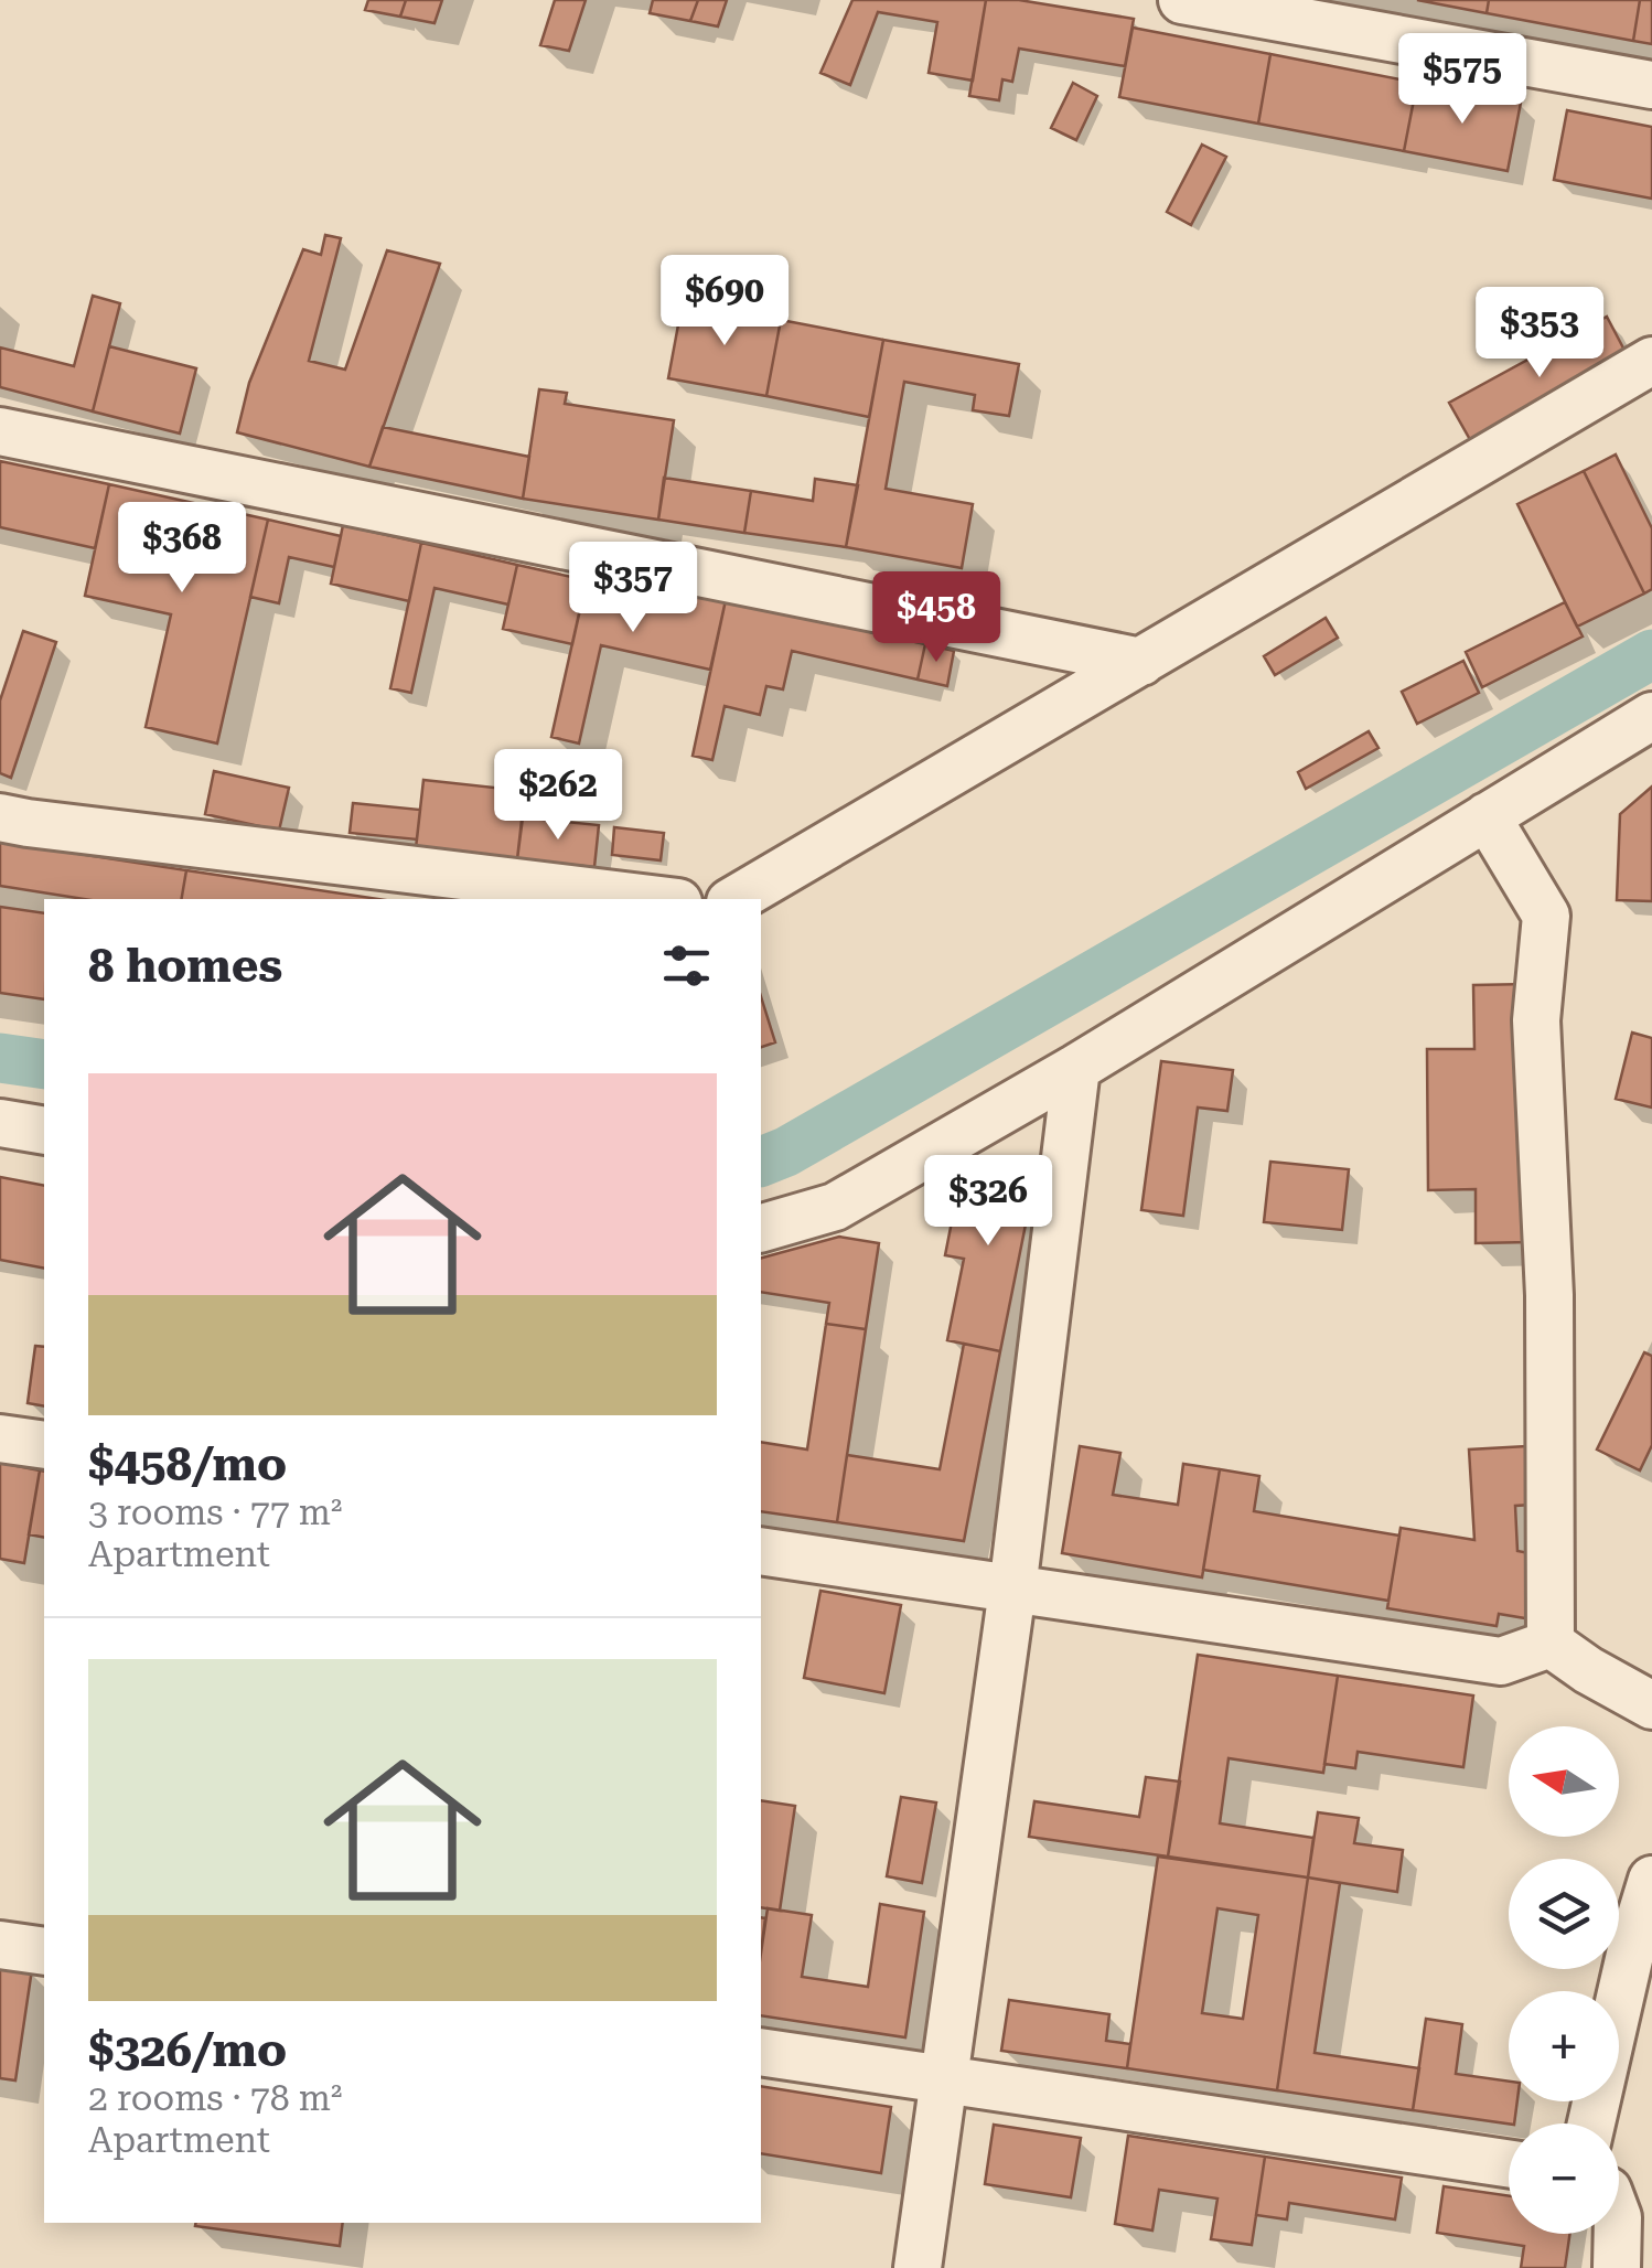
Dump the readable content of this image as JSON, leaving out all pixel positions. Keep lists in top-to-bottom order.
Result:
{
  "north": "left",
  "page": {
    "price": [
      "$575",
      "$690",
      "$353",
      "$368",
      "$357",
      "$458",
      "$262",
      "$326"
    ],
    "heading": "8 homes",
    "list": [
      {
        "name": "$458/mo",
        "note": "3 rooms · 77 m² · Apartment"
      },
      {
        "name": "$326/mo",
        "note": "2 rooms · 78 m² · Apartment"
      }
    ],
    "map_buttons": ["+", "−"]
  }
}
